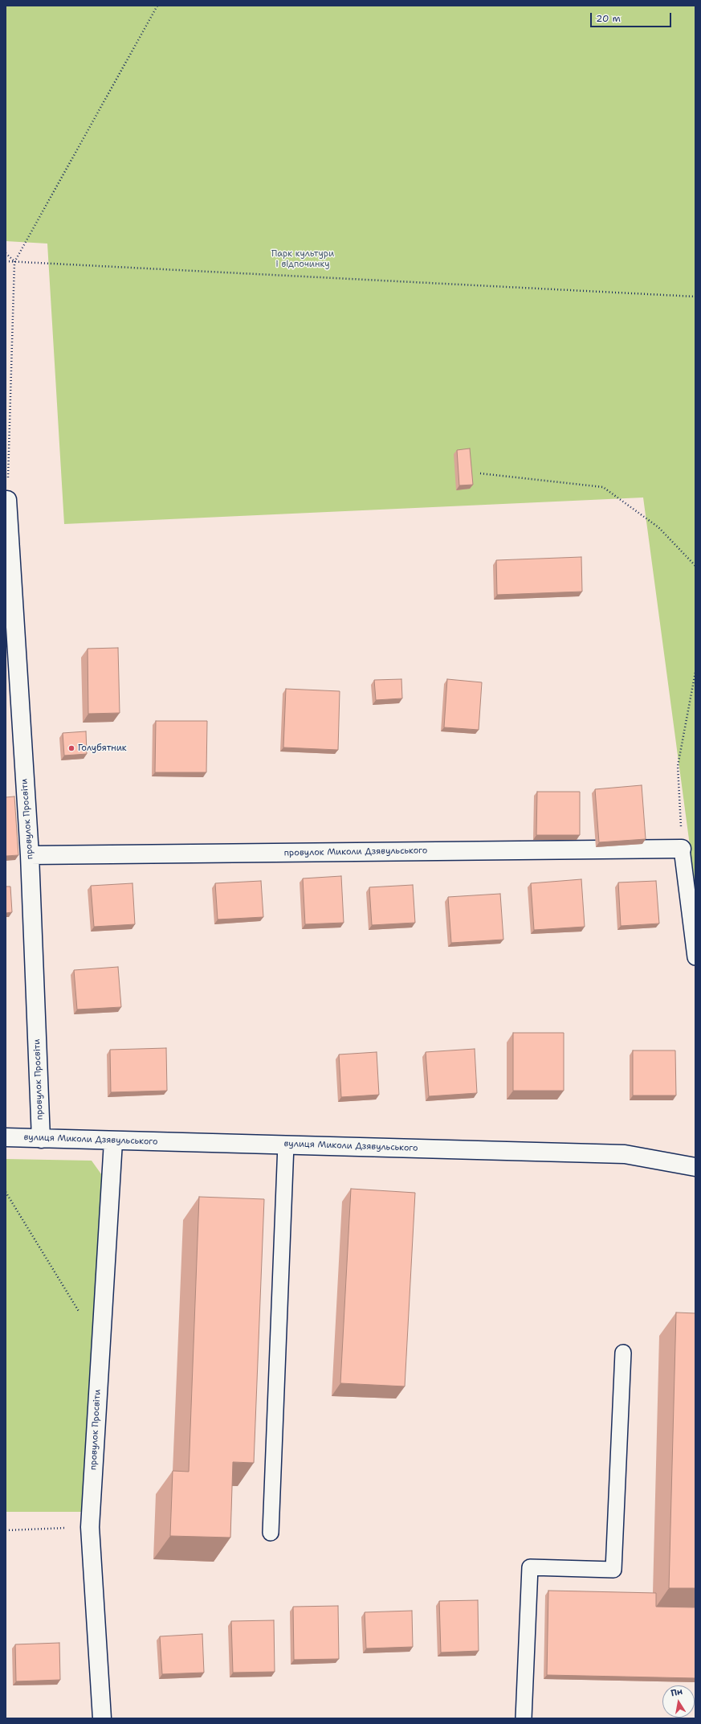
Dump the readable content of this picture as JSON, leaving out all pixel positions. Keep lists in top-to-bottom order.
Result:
{
  "streets": {
    "street": ["провулок Просвіти", "провулок Миколи Дзявульського", "вулиця Миколи Дзявульського"]
  },
  "crossings": [
    ["провулок Просвіти", "провулок Миколи Дзявульського"],
    ["провулок Просвіти", "вулиця Миколи Дзявульського"]
  ],
  "parks": ["Парк культури і відпочинку"],
  "places": ["Голубятник"],
  "scale_bar": "20 m",
  "north": "top"
}
